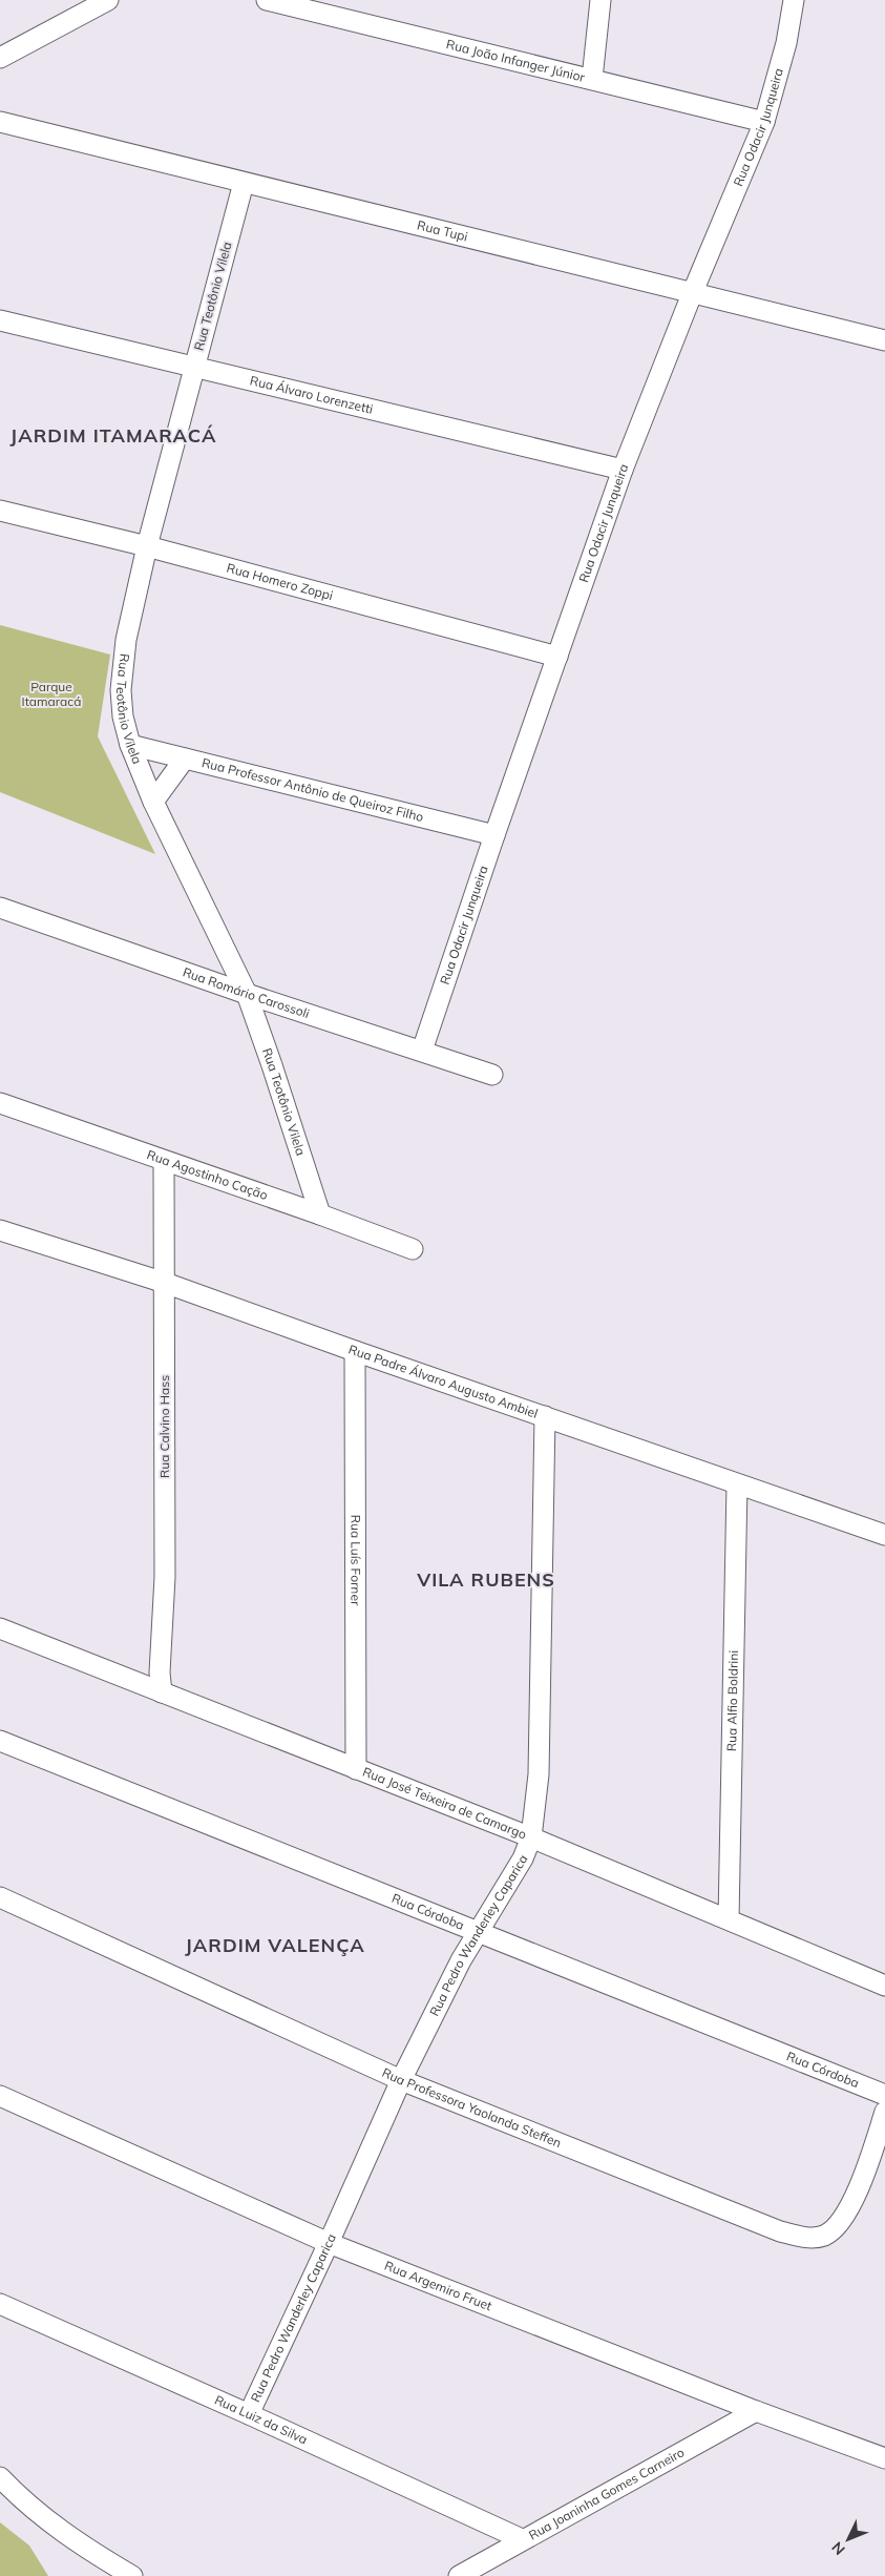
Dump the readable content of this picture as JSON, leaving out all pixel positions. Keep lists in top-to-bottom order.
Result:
{
  "streets": {
    "street": [
      "Rua João Infanger Júnior",
      "Rua Odacir Junqueira",
      "Rua Tupi",
      "Rua Teotônio Vilela",
      "Rua Álvaro Lorenzetti",
      "Rua Homero Zoppi",
      "Rua Professor Antônio de Queiroz Filho",
      "Rua Romário Carossoli",
      "Rua Agostinho Cação",
      "Rua Padre Álvaro Augusto Ambiel",
      "Rua Calvino Hass",
      "Rua Luís Forner",
      "Rua Alfio Boldrini",
      "Rua José Teixeira de Camargo",
      "Rua Córdoba",
      "Rua Pedro Wanderley Caparica",
      "Rua Professora Yaolanda Steffen",
      "Rua Argemiro Fruet",
      "Rua Luiz da Silva",
      "Rua Joaninha Gomes Carneiro"
    ]
  },
  "crossings": [
    ["Rua João Infanger Júnior", "Rua Odacir Junqueira"],
    ["Rua Odacir Junqueira", "Rua Tupi"],
    ["Rua Odacir Junqueira", "Rua Álvaro Lorenzetti"],
    ["Rua Odacir Junqueira", "Rua Homero Zoppi"],
    ["Rua Odacir Junqueira", "Rua Professor Antônio de Queiroz Filho"],
    ["Rua Odacir Junqueira", "Rua Romário Carossoli"],
    ["Rua Tupi", "Rua Teotônio Vilela"],
    ["Rua Teotônio Vilela", "Rua Álvaro Lorenzetti"],
    ["Rua Teotônio Vilela", "Rua Homero Zoppi"],
    ["Rua Teotônio Vilela", "Rua Professor Antônio de Queiroz Filho"],
    ["Rua Teotônio Vilela", "Rua Romário Carossoli"],
    ["Rua Teotônio Vilela", "Rua Agostinho Cação"],
    ["Rua Agostinho Cação", "Rua Calvino Hass"],
    ["Rua Padre Álvaro Augusto Ambiel", "Rua Calvino Hass"],
    ["Rua Padre Álvaro Augusto Ambiel", "Rua Luís Forner"],
    ["Rua Padre Álvaro Augusto Ambiel", "Rua Alfio Boldrini"],
    ["Rua Padre Álvaro Augusto Ambiel", "Rua Pedro Wanderley Caparica"],
    ["Rua Calvino Hass", "Rua José Teixeira de Camargo"],
    ["Rua Luís Forner", "Rua José Teixeira de Camargo"],
    ["Rua Alfio Boldrini", "Rua José Teixeira de Camargo"],
    ["Rua José Teixeira de Camargo", "Rua Pedro Wanderley Caparica"],
    ["Rua Córdoba", "Rua Pedro Wanderley Caparica"],
    ["Rua Pedro Wanderley Caparica", "Rua Professora Yaolanda Steffen"],
    ["Rua Pedro Wanderley Caparica", "Rua Argemiro Fruet"],
    ["Rua Pedro Wanderley Caparica", "Rua Luiz da Silva"],
    ["Rua Argemiro Fruet", "Rua Joaninha Gomes Carneiro"],
    ["Rua Luiz da Silva", "Rua Joaninha Gomes Carneiro"]
  ],
  "districts": ["JARDIM ITAMARACÁ", "VILA RUBENS", "JARDIM VALENÇA"],
  "parks": ["Parque Itamaracá"],
  "north": "bottom left"
}
